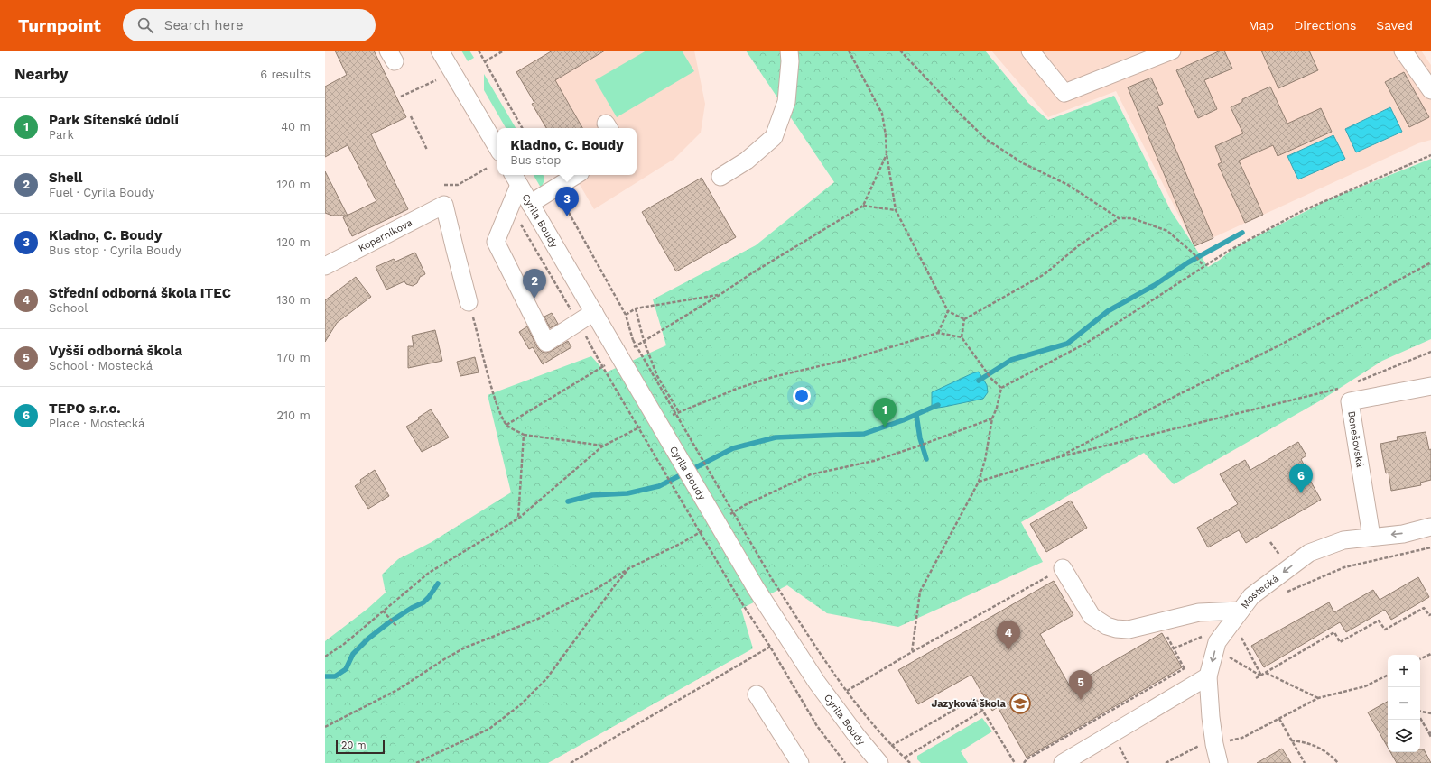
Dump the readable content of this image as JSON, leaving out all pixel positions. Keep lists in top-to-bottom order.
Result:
{
  "streets": {
    "street": [
      "Cyrila Boudy",
      "Koperníkova",
      "Benešovská",
      "Mostecká"
    ]
  },
  "crossings": [
    ["Benešovská", "Mostecká"]
  ],
  "one_way": ["Mostecká"],
  "places": {
    "school or university": ["Jazyková škola"]
  },
  "scale_bar": "20 m",
  "page": {
    "header": "Turnpoint",
    "search": "Search here",
    "nav": ["Map", "Directions", "Saved"],
    "heading": ["Nearby", "6 results"],
    "list": [
      {
        "mark": "1",
        "name": "Park Sítenské údolí",
        "note": "Park",
        "value": "40 m"
      },
      {
        "mark": "2",
        "name": "Shell",
        "note": "Fuel · Cyrila Boudy",
        "value": "120 m"
      },
      {
        "mark": "3",
        "name": "Kladno, C. Boudy",
        "note": "Bus stop · Cyrila Boudy",
        "value": "120 m"
      },
      {
        "mark": "4",
        "name": "Střední odborná škola ITEC",
        "note": "School",
        "value": "130 m"
      },
      {
        "mark": "5",
        "name": "Vyšší odborná škola",
        "note": "School · Mostecká",
        "value": "170 m"
      },
      {
        "mark": "6",
        "name": "TEPO s.r.o.",
        "note": "Place · Mostecká",
        "value": "210 m"
      }
    ],
    "popup": ["Kladno, C. Boudy", "Bus stop"],
    "pins": [
      "3",
      "2",
      "1",
      "6",
      "4",
      "5"
    ],
    "map_buttons": ["+", "−"],
    "scale": "20 m"
  }
}
